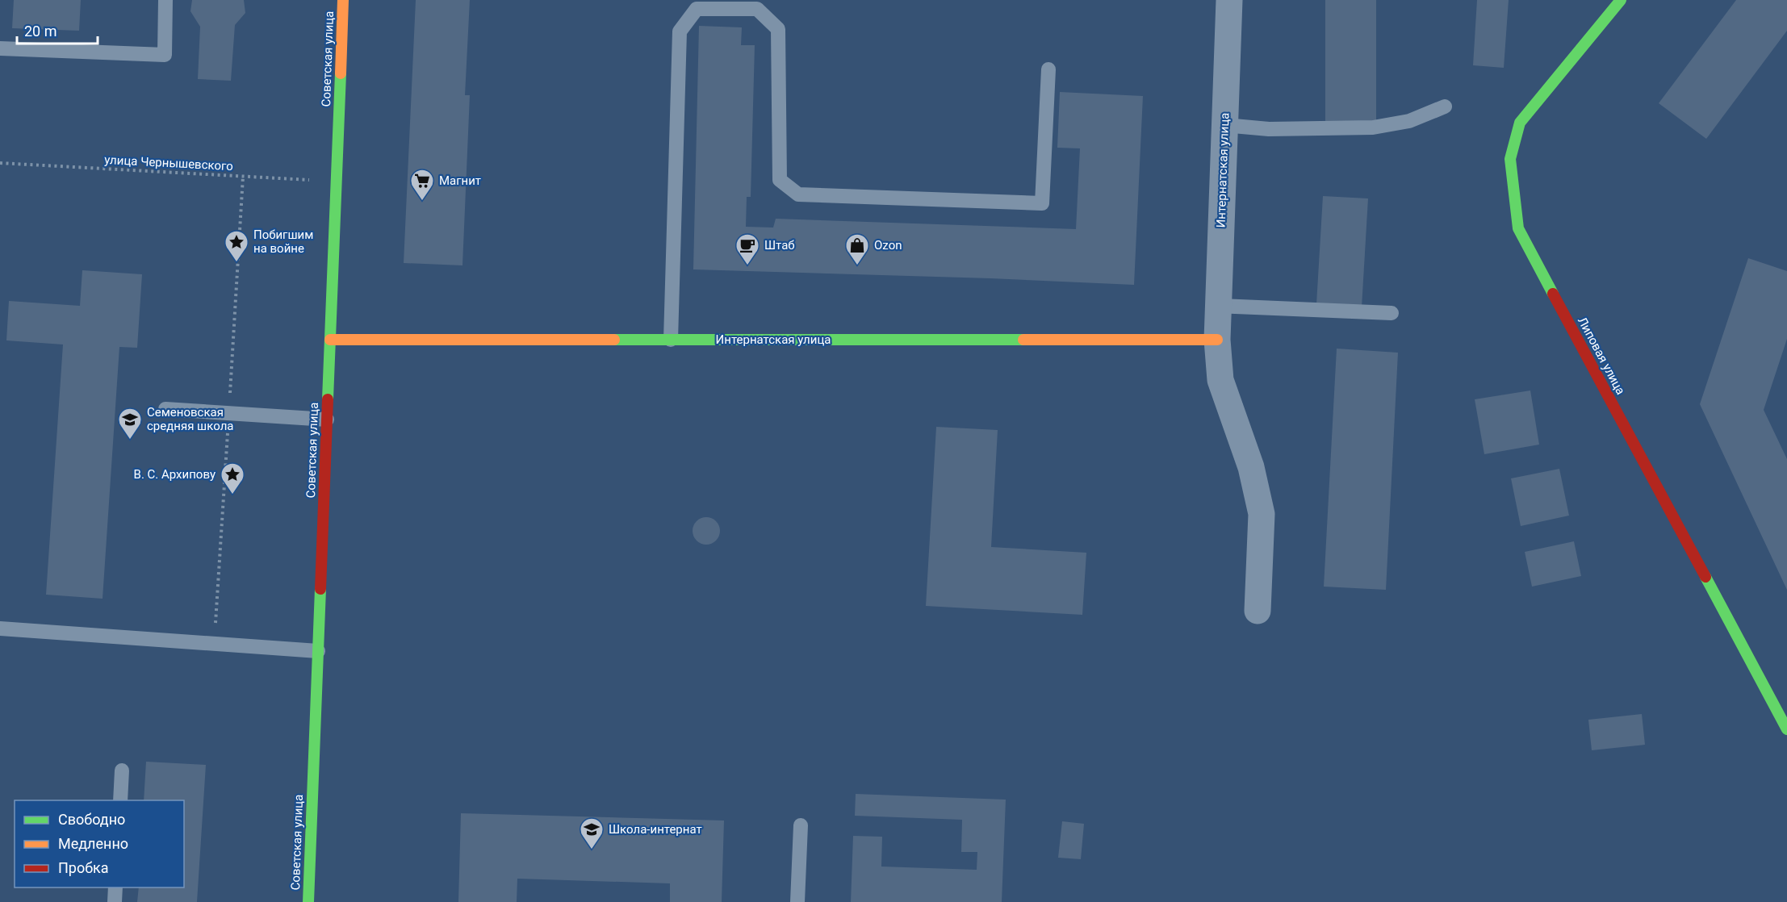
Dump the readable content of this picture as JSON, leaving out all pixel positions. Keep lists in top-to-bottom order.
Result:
{
  "streets": {
    "street": ["Советская улица", "Интернатская улица", "Липовая улица"],
    "path": ["улица Чернышевского"]
  },
  "crossings": [
    ["Советская улица", "улица Чернышевского"],
    ["Советская улица", "Интернатская улица"]
  ],
  "places": {
    "supermarket": ["Магнит"],
    "place": ["Побигшим на войне", "В. С. Архипову"],
    "cafe": ["Штаб"],
    "shop": ["Ozon"],
    "school or university": ["Семеновская средняя школа", "Школа-интернат"]
  },
  "legend": ["Свободно", "Медленно", "Пробка"],
  "scale_bar": "20 m"
}
